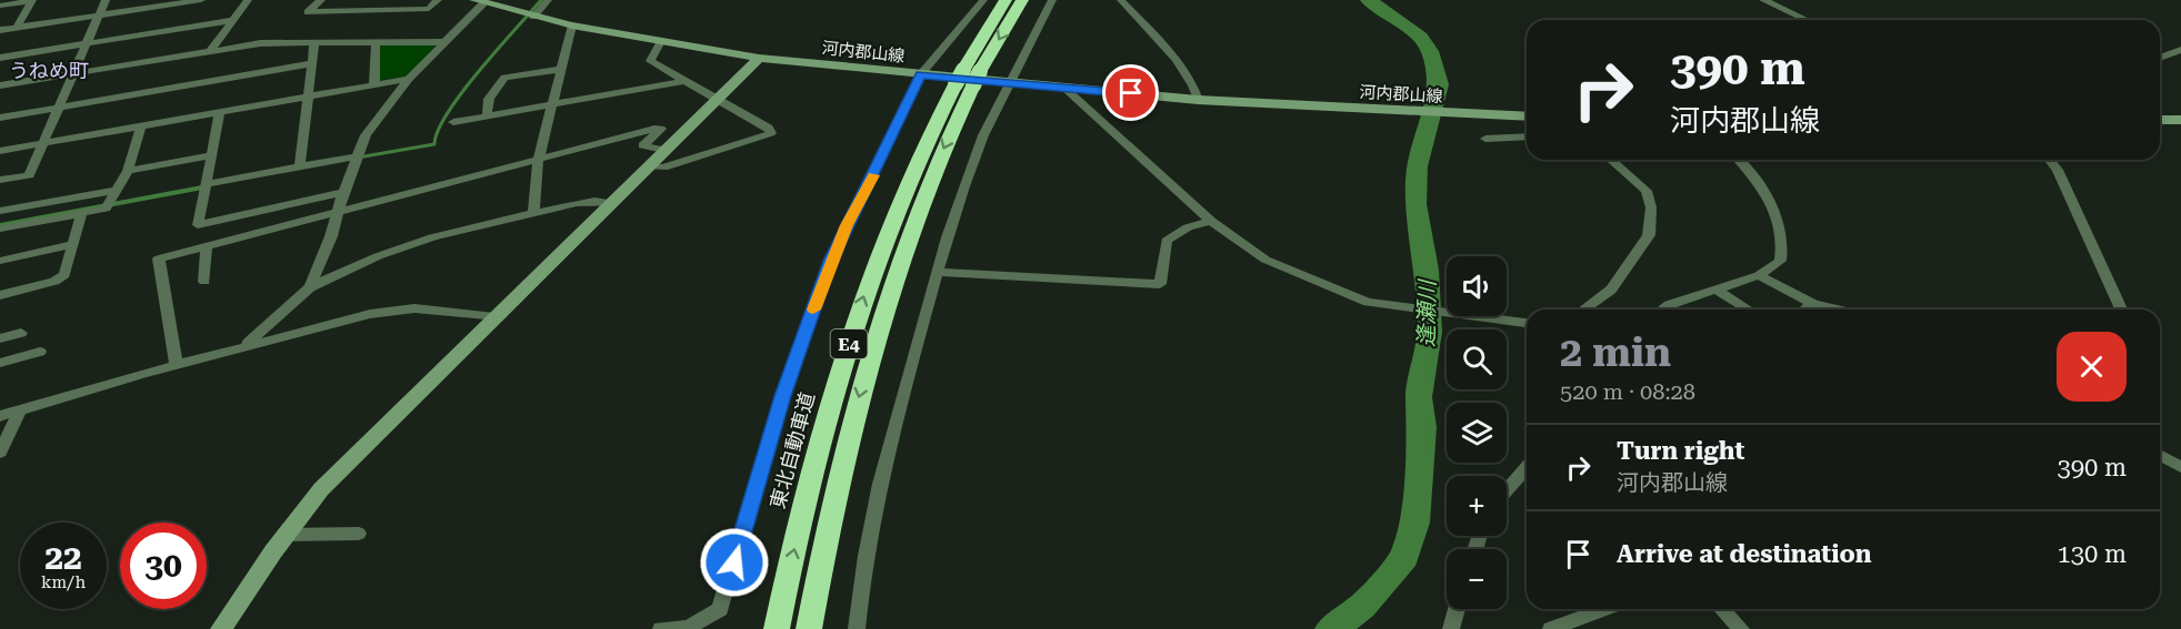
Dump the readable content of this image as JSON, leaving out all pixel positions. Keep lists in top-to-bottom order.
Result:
{
  "streets": {
    "highway": ["E4", "東北自動車道"],
    "main road": ["河内郡山線"]
  },
  "districts": ["うねめ町"],
  "water": ["逢瀬川"],
  "page": {
    "turn": ["390 m", "河内郡山線"],
    "map_buttons": ["+", "−"],
    "heading": ["2 min", "520 m · 08:28"],
    "list": [
      {
        "name": "Turn right",
        "note": "河内郡山線",
        "value": "390 m"
      },
      {
        "name": "Arrive at destination",
        "value": "130 m"
      }
    ],
    "speed": "22 km/h",
    "limit": "30"
  }
}
